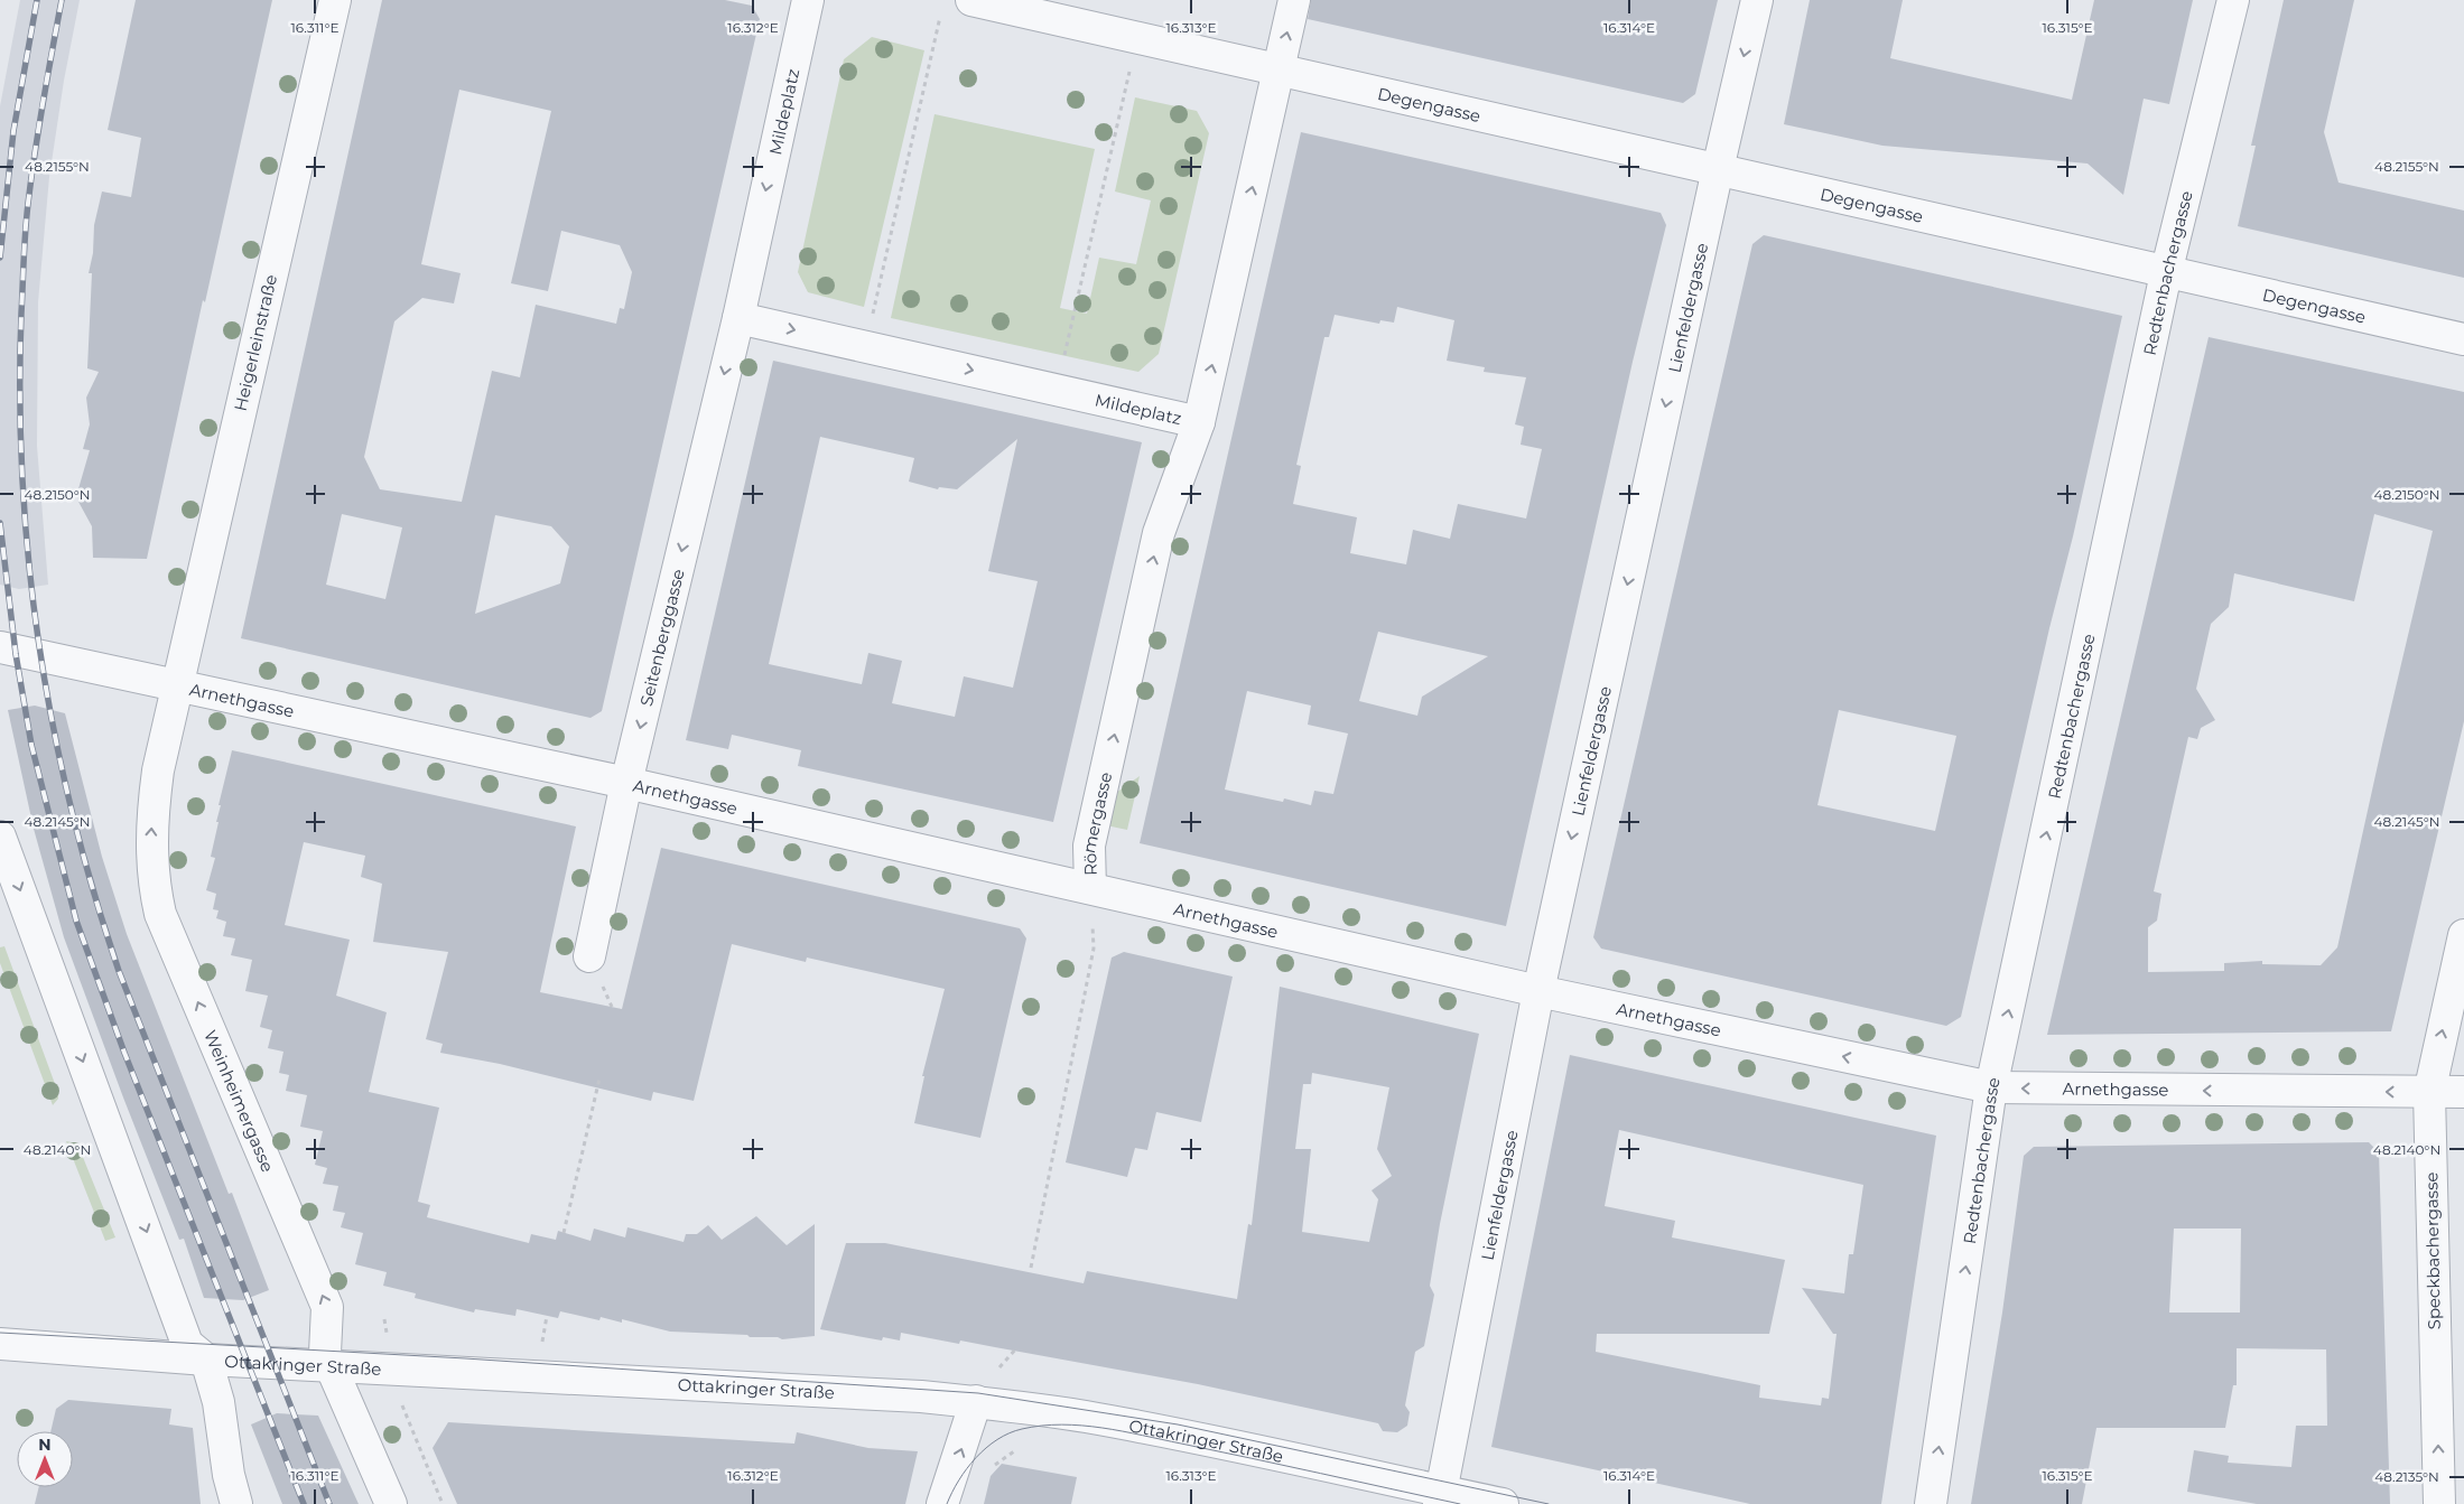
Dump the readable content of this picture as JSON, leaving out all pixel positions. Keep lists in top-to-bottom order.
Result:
{
  "streets": {
    "street": [
      "Degengasse",
      "Mildeplatz",
      "Redtenbachergasse",
      "Lienfeldergasse",
      "Heigerleinstraße",
      "Seitenberggasse",
      "Arnethgasse",
      "Römergasse",
      "Weinheimergasse",
      "Speckbachergasse",
      "Ottakringer Straße"
    ]
  },
  "crossings": [
    ["Degengasse", "Mildeplatz"],
    ["Degengasse", "Redtenbachergasse"],
    ["Degengasse", "Lienfeldergasse"],
    ["Mildeplatz", "Seitenberggasse"],
    ["Mildeplatz", "Römergasse"],
    ["Redtenbachergasse", "Arnethgasse"],
    ["Lienfeldergasse", "Arnethgasse"],
    ["Lienfeldergasse", "Ottakringer Straße"],
    ["Heigerleinstraße", "Arnethgasse"],
    ["Heigerleinstraße", "Weinheimergasse"],
    ["Seitenberggasse", "Arnethgasse"],
    ["Arnethgasse", "Römergasse"],
    ["Arnethgasse", "Weinheimergasse"],
    ["Arnethgasse", "Speckbachergasse"],
    ["Weinheimergasse", "Ottakringer Straße"]
  ],
  "one_way": [
    "Redtenbachergasse",
    "Lienfeldergasse",
    "Seitenberggasse",
    "Arnethgasse",
    "Römergasse",
    "Speckbachergasse"
  ],
  "north": "top",
  "coordinates": [
    "16.311°E",
    "16.312°E",
    "16.313°E",
    "16.314°E",
    "16.315°E",
    "48.2155°N",
    "48.2150°N",
    "48.2145°N",
    "48.2140°N",
    "48.2135°N"
  ]
}
